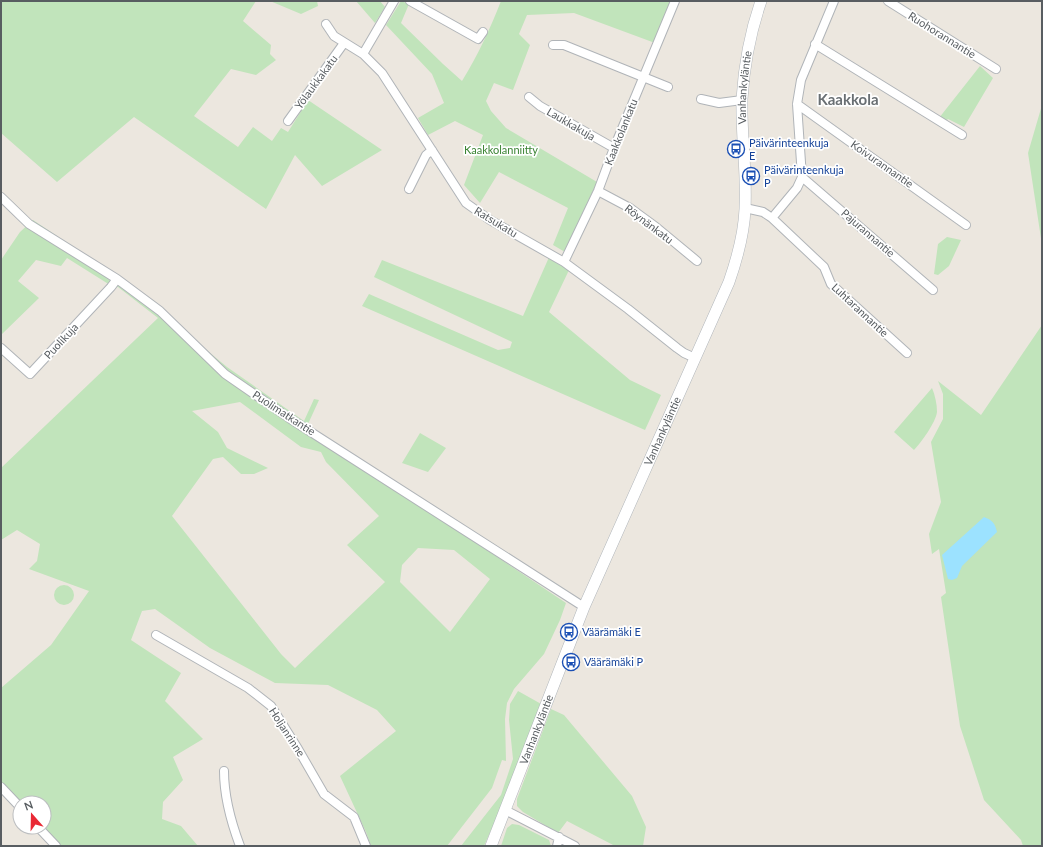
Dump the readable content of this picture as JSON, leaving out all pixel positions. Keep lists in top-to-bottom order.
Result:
{
  "streets": {
    "street": [
      "Ruohorannantie",
      "Yölaukkakatu",
      "Vanhankyläntie",
      "Laukkakuja",
      "Kaakkolankatu",
      "Koivurannantie",
      "Ratsukatu",
      "Röynänkatu",
      "Pajurannantie",
      "Luhtarannantie",
      "Puolikuja",
      "Puolimatkantie",
      "Holjanrinne"
    ]
  },
  "crossings": [
    ["Yölaukkakatu", "Ratsukatu"],
    ["Vanhankyläntie", "Ratsukatu"],
    ["Vanhankyläntie", "Luhtarannantie"],
    ["Vanhankyläntie", "Puolimatkantie"],
    ["Laukkakuja", "Kaakkolankatu"],
    ["Kaakkolankatu", "Ratsukatu"],
    ["Kaakkolankatu", "Röynänkatu"],
    ["Puolikuja", "Puolimatkantie"]
  ],
  "districts": ["Kaakkola"],
  "parks": ["Kaakkolanniitty"],
  "places": {
    "bus stop": [
      "Päivärinteenkuja E",
      "Päivärinteenkuja P",
      "Väärämäki E",
      "Väärämäki P"
    ]
  },
  "north": "top"
}
